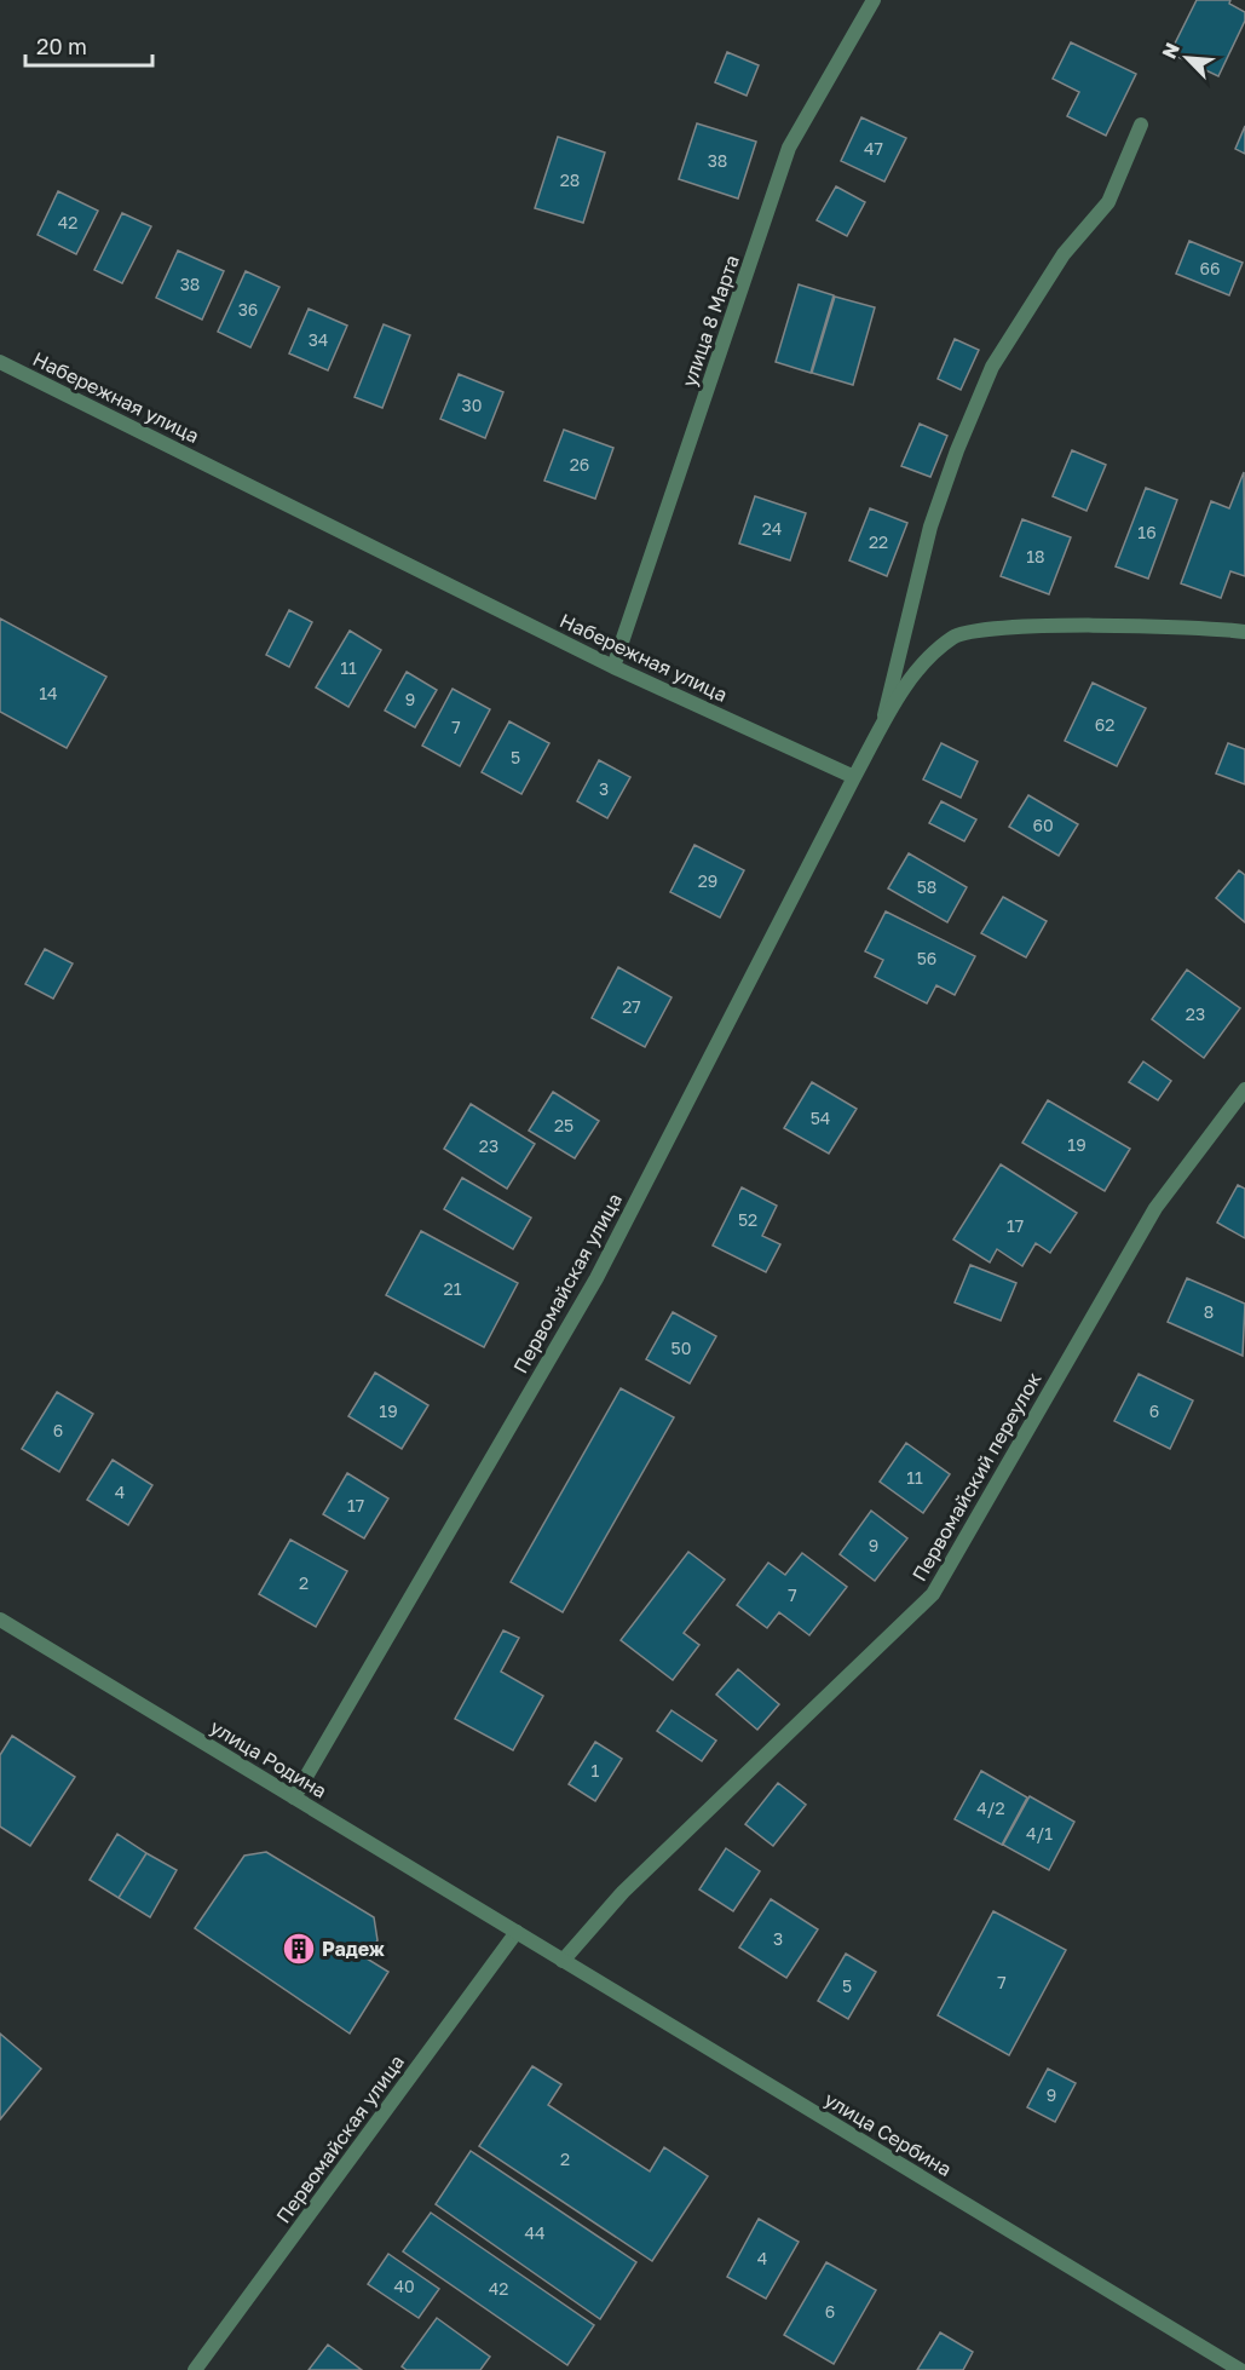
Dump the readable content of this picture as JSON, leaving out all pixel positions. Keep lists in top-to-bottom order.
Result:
{
  "streets": {
    "street": [
      "улица 8 Марта",
      "Набережная улица",
      "Первомайская улица",
      "Первомайский переулок",
      "улица Родина",
      "улица Сербина"
    ]
  },
  "crossings": [
    ["улица 8 Марта", "Набережная улица"],
    ["Набережная улица", "Первомайская улица"],
    ["Первомайская улица", "улица Родина"],
    ["Первомайская улица", "улица Сербина"],
    ["Первомайский переулок", "улица Сербина"],
    ["улица Родина", "улица Сербина"]
  ],
  "places": {
    "building": ["Радеж"]
  },
  "house_numbers": [
    "47",
    "38",
    "28",
    "42",
    "66",
    "38",
    "36",
    "34",
    "30",
    "26",
    "24",
    "16",
    "22",
    "18",
    "11",
    "14",
    "9",
    "62",
    "7",
    "5",
    "3",
    "60",
    "29",
    "58",
    "56",
    "27",
    "23",
    "54",
    "25",
    "19",
    "23",
    "52",
    "17",
    "21",
    "8",
    "50",
    "19",
    "6",
    "6",
    "11",
    "4",
    "17",
    "9",
    "2",
    "7",
    "1",
    "4/2",
    "4/1",
    "3",
    "7",
    "5",
    "9",
    "2",
    "44",
    "4",
    "40",
    "42",
    "6"
  ],
  "scale_bar": "20 m",
  "north": "top left"
}
